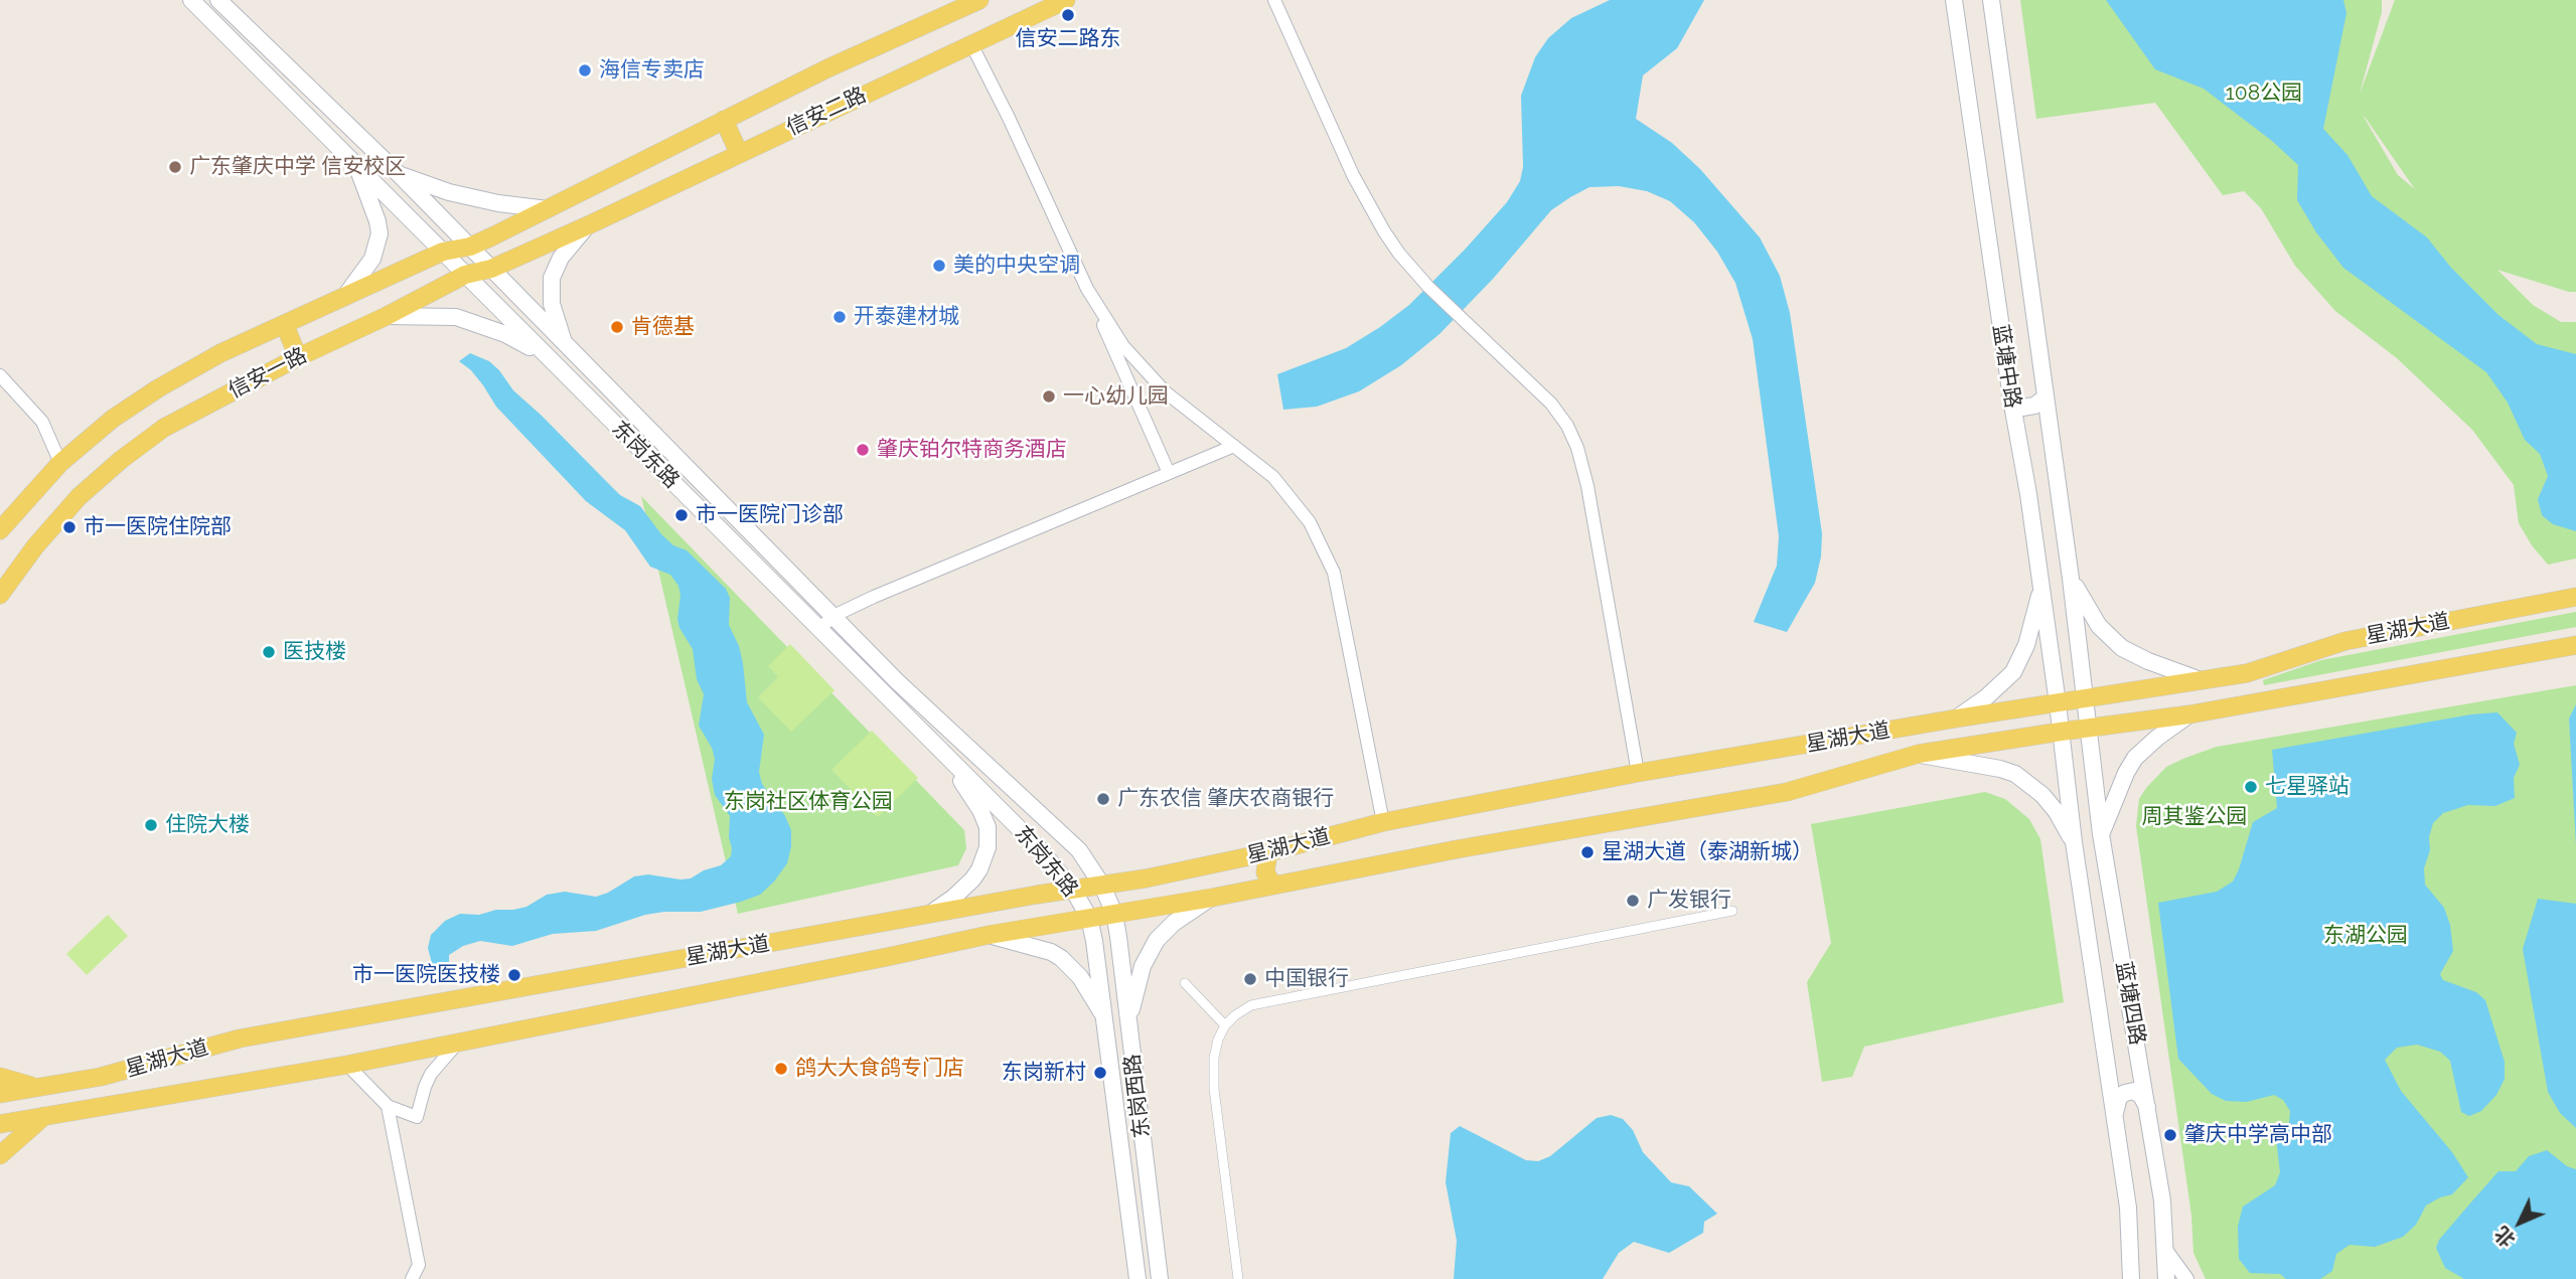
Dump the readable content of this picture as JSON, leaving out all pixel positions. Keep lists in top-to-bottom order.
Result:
{
  "streets": {
    "main road": [
      "信安二路",
      "蓝塘中路",
      "信安一路",
      "东岗东路",
      "星湖大道",
      "蓝塘四路",
      "东岗西路"
    ]
  },
  "crossings": [
    ["信安二路", "信安一路"],
    ["蓝塘中路", "星湖大道"],
    ["蓝塘中路", "蓝塘四路"],
    ["信安一路", "东岗东路"],
    ["东岗东路", "星湖大道"],
    ["东岗东路", "东岗西路"],
    ["星湖大道", "蓝塘四路"],
    ["星湖大道", "东岗西路"]
  ],
  "parks": [
    "108公园",
    "东岗社区体育公园",
    "周其鉴公园",
    "东湖公园"
  ],
  "places": [
    "信安二路东",
    "海信专卖店",
    "广东肇庆中学 信安校区",
    "美的中央空调",
    "开泰建材城",
    "肯德基",
    "一心幼儿园",
    "肇庆铂尔特商务酒店",
    "市一医院门诊部",
    "市一医院住院部",
    "医技楼",
    "七星驿站",
    "广东农信 肇庆农商银行",
    "住院大楼",
    "星湖大道（泰湖新城）",
    "广发银行",
    "市一医院医技楼",
    "中国银行",
    "鸽大大食鸽专门店",
    "东岗新村",
    "肇庆中学高中部"
  ],
  "north": "bottom left"
}
